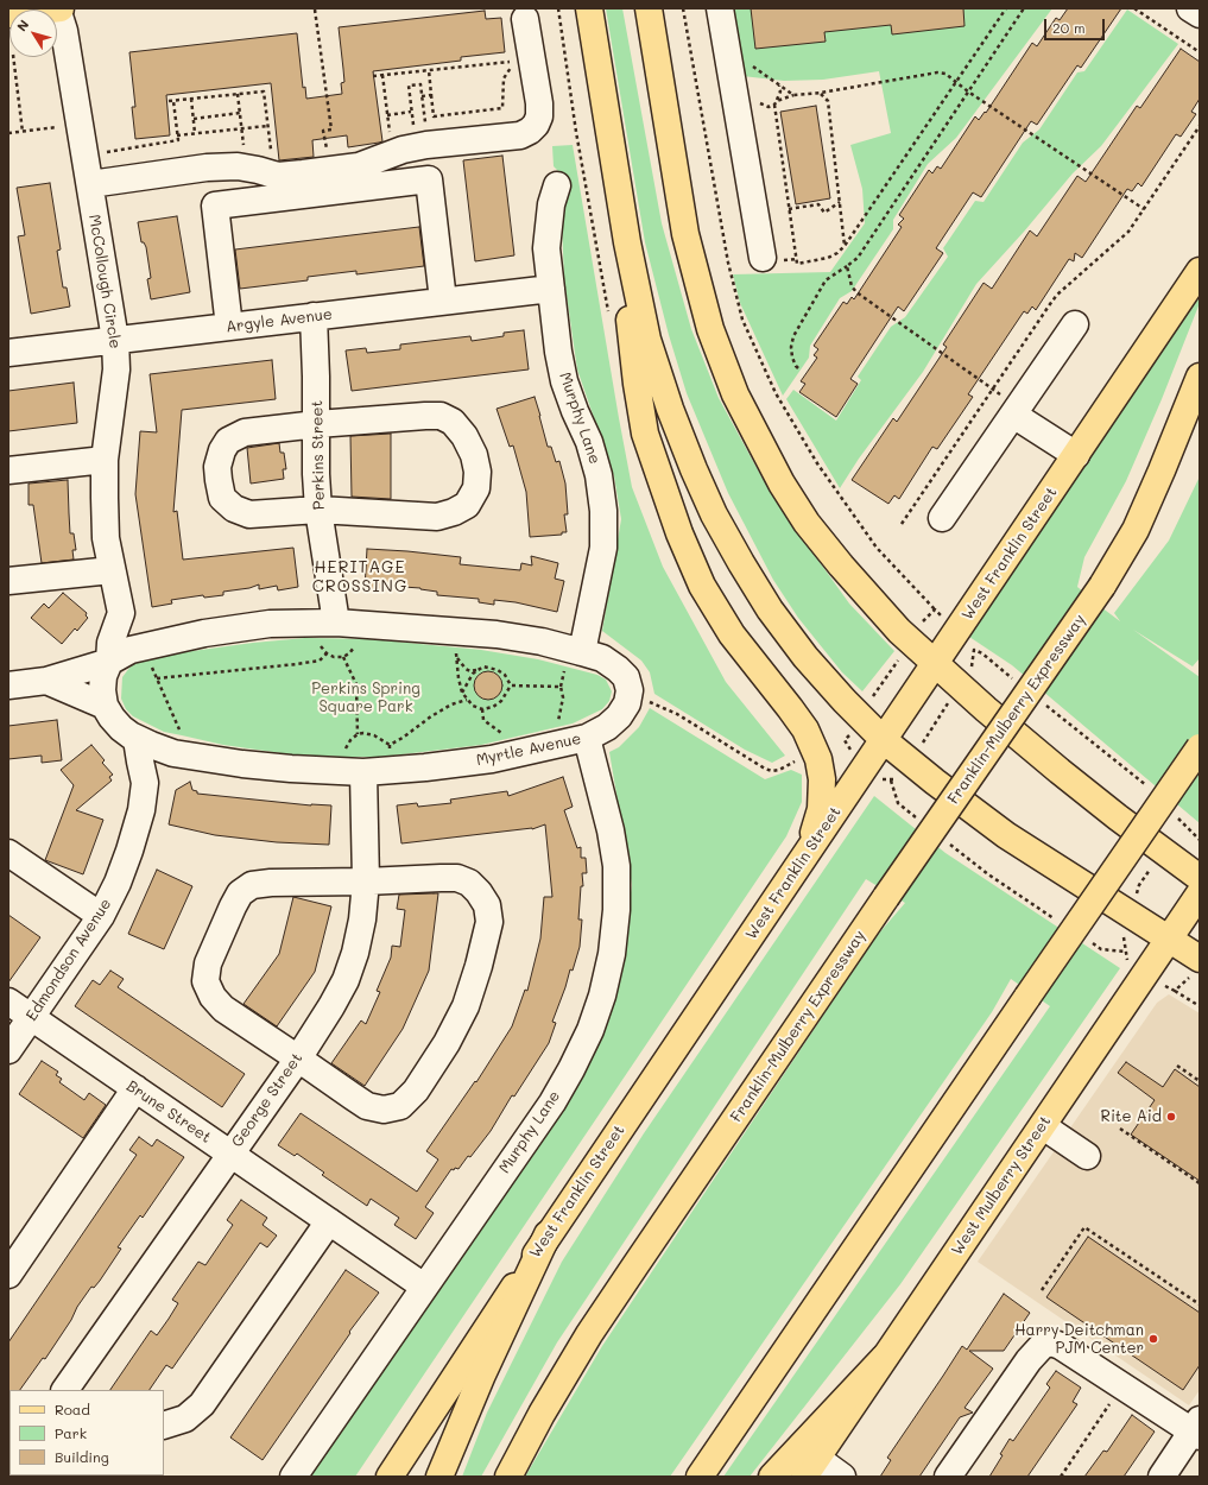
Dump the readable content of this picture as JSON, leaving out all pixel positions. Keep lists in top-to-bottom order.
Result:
{
  "streets": {
    "main road": ["West Franklin Street", "Franklin-Mulberry Expressway", "West Mulberry Street"],
    "street": [
      "McCollough Circle",
      "Argyle Avenue",
      "Murphy Lane",
      "Perkins Street",
      "Myrtle Avenue",
      "Edmondson Avenue",
      "George Street",
      "Brune Street"
    ]
  },
  "crossings": [
    ["McCollough Circle", "Argyle Avenue"],
    ["Argyle Avenue", "Murphy Lane"],
    ["Argyle Avenue", "Perkins Street"],
    ["Murphy Lane", "Myrtle Avenue"],
    ["Murphy Lane", "Brune Street"],
    ["Perkins Street", "Myrtle Avenue"],
    ["Myrtle Avenue", "George Street"],
    ["Edmondson Avenue", "Brune Street"],
    ["George Street", "Brune Street"]
  ],
  "districts": ["HERITAGE CROSSING"],
  "parks": ["Perkins Spring Square Park"],
  "places": ["Rite Aid", "Harry Deitchman PJM Center"],
  "legend": ["Road", "Park", "Building"],
  "scale_bar": "20 m",
  "north": "top left"
}
